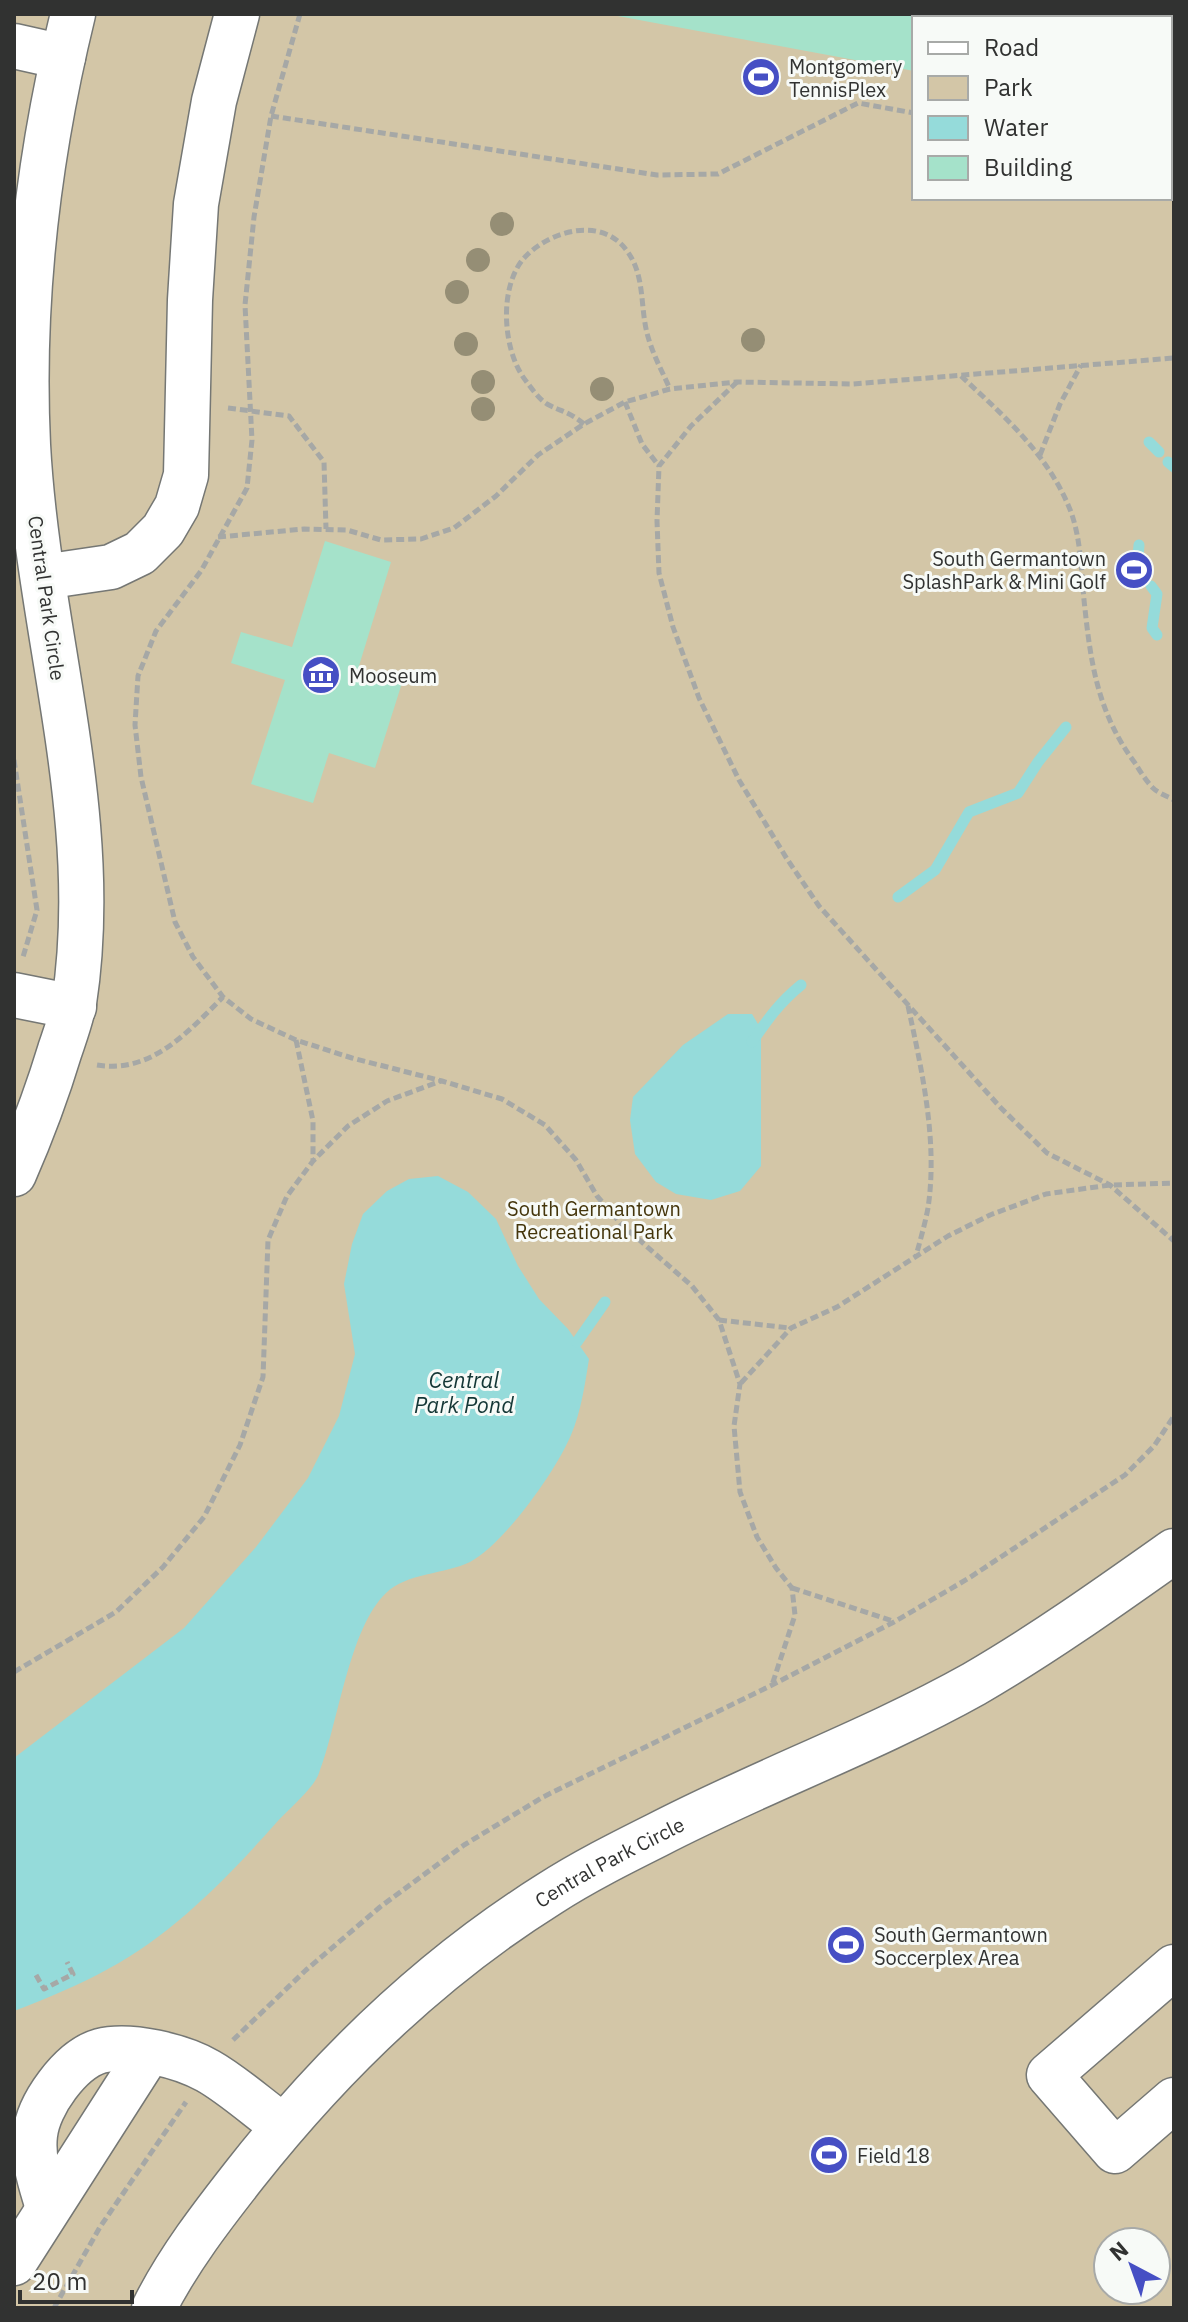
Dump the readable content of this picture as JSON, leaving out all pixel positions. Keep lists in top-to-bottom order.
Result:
{
  "streets": {
    "street": ["Central Park Circle"]
  },
  "water": ["Central Park Pond"],
  "parks": ["South Germantown Recreational Park"],
  "places": {
    "sports": [
      "Montgomery TennisPlex",
      "South Germantown SplashPark & Mini Golf",
      "South Germantown Soccerplex Area",
      "Field 18"
    ],
    "museum": ["Mooseum"]
  },
  "legend": [
    "Road",
    "Park",
    "Water",
    "Building"
  ],
  "scale_bar": "20 m",
  "north": "top left"
}
